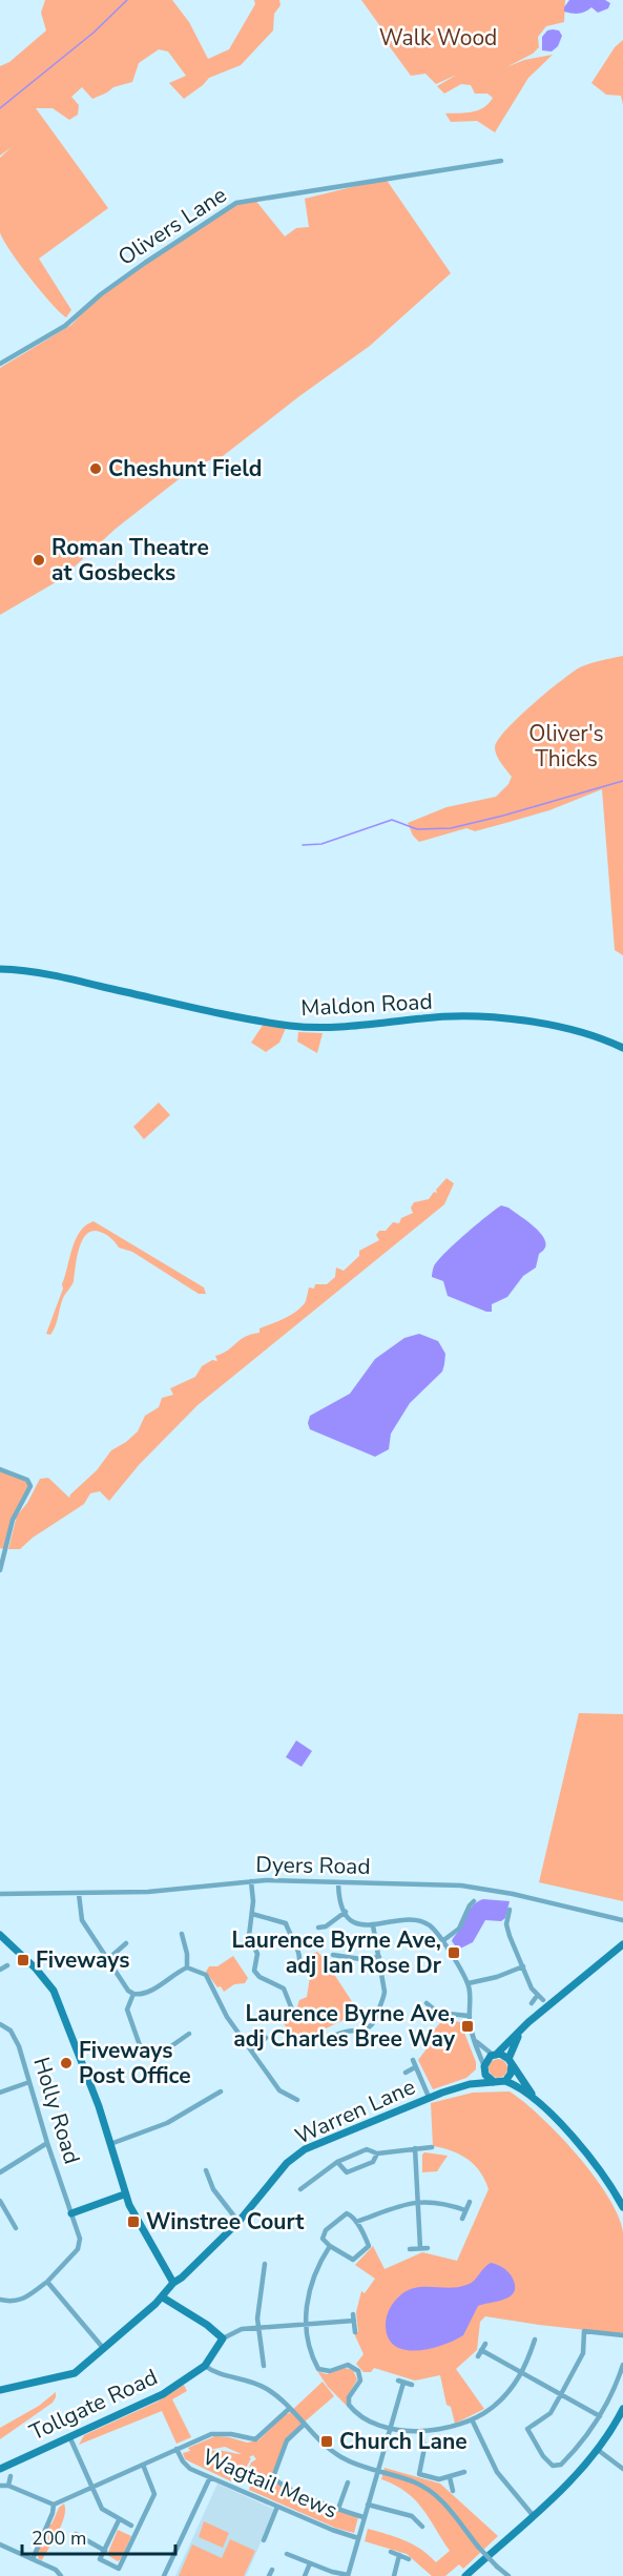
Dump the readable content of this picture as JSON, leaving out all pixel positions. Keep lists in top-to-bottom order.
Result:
{
  "streets": {
    "street": [
      "Olivers Lane",
      "Maldon Road",
      "Dyers Road",
      "Holly Road",
      "Warren Lane",
      "Tollgate Road",
      "Wagtail Mews"
    ]
  },
  "parks": ["Walk Wood", "Oliver's Thicks"],
  "places": {
    "other": ["Cheshunt Field", "Roman Theatre at Gosbecks", "Fiveways Post Office"],
    "transit": [
      "Laurence Byrne Ave, adj Ian Rose Dr",
      "Fiveways",
      "Laurence Byrne Ave, adj Charles Bree Way",
      "Winstree Court",
      "Church Lane"
    ]
  },
  "scale_bar": "200 m"
}
